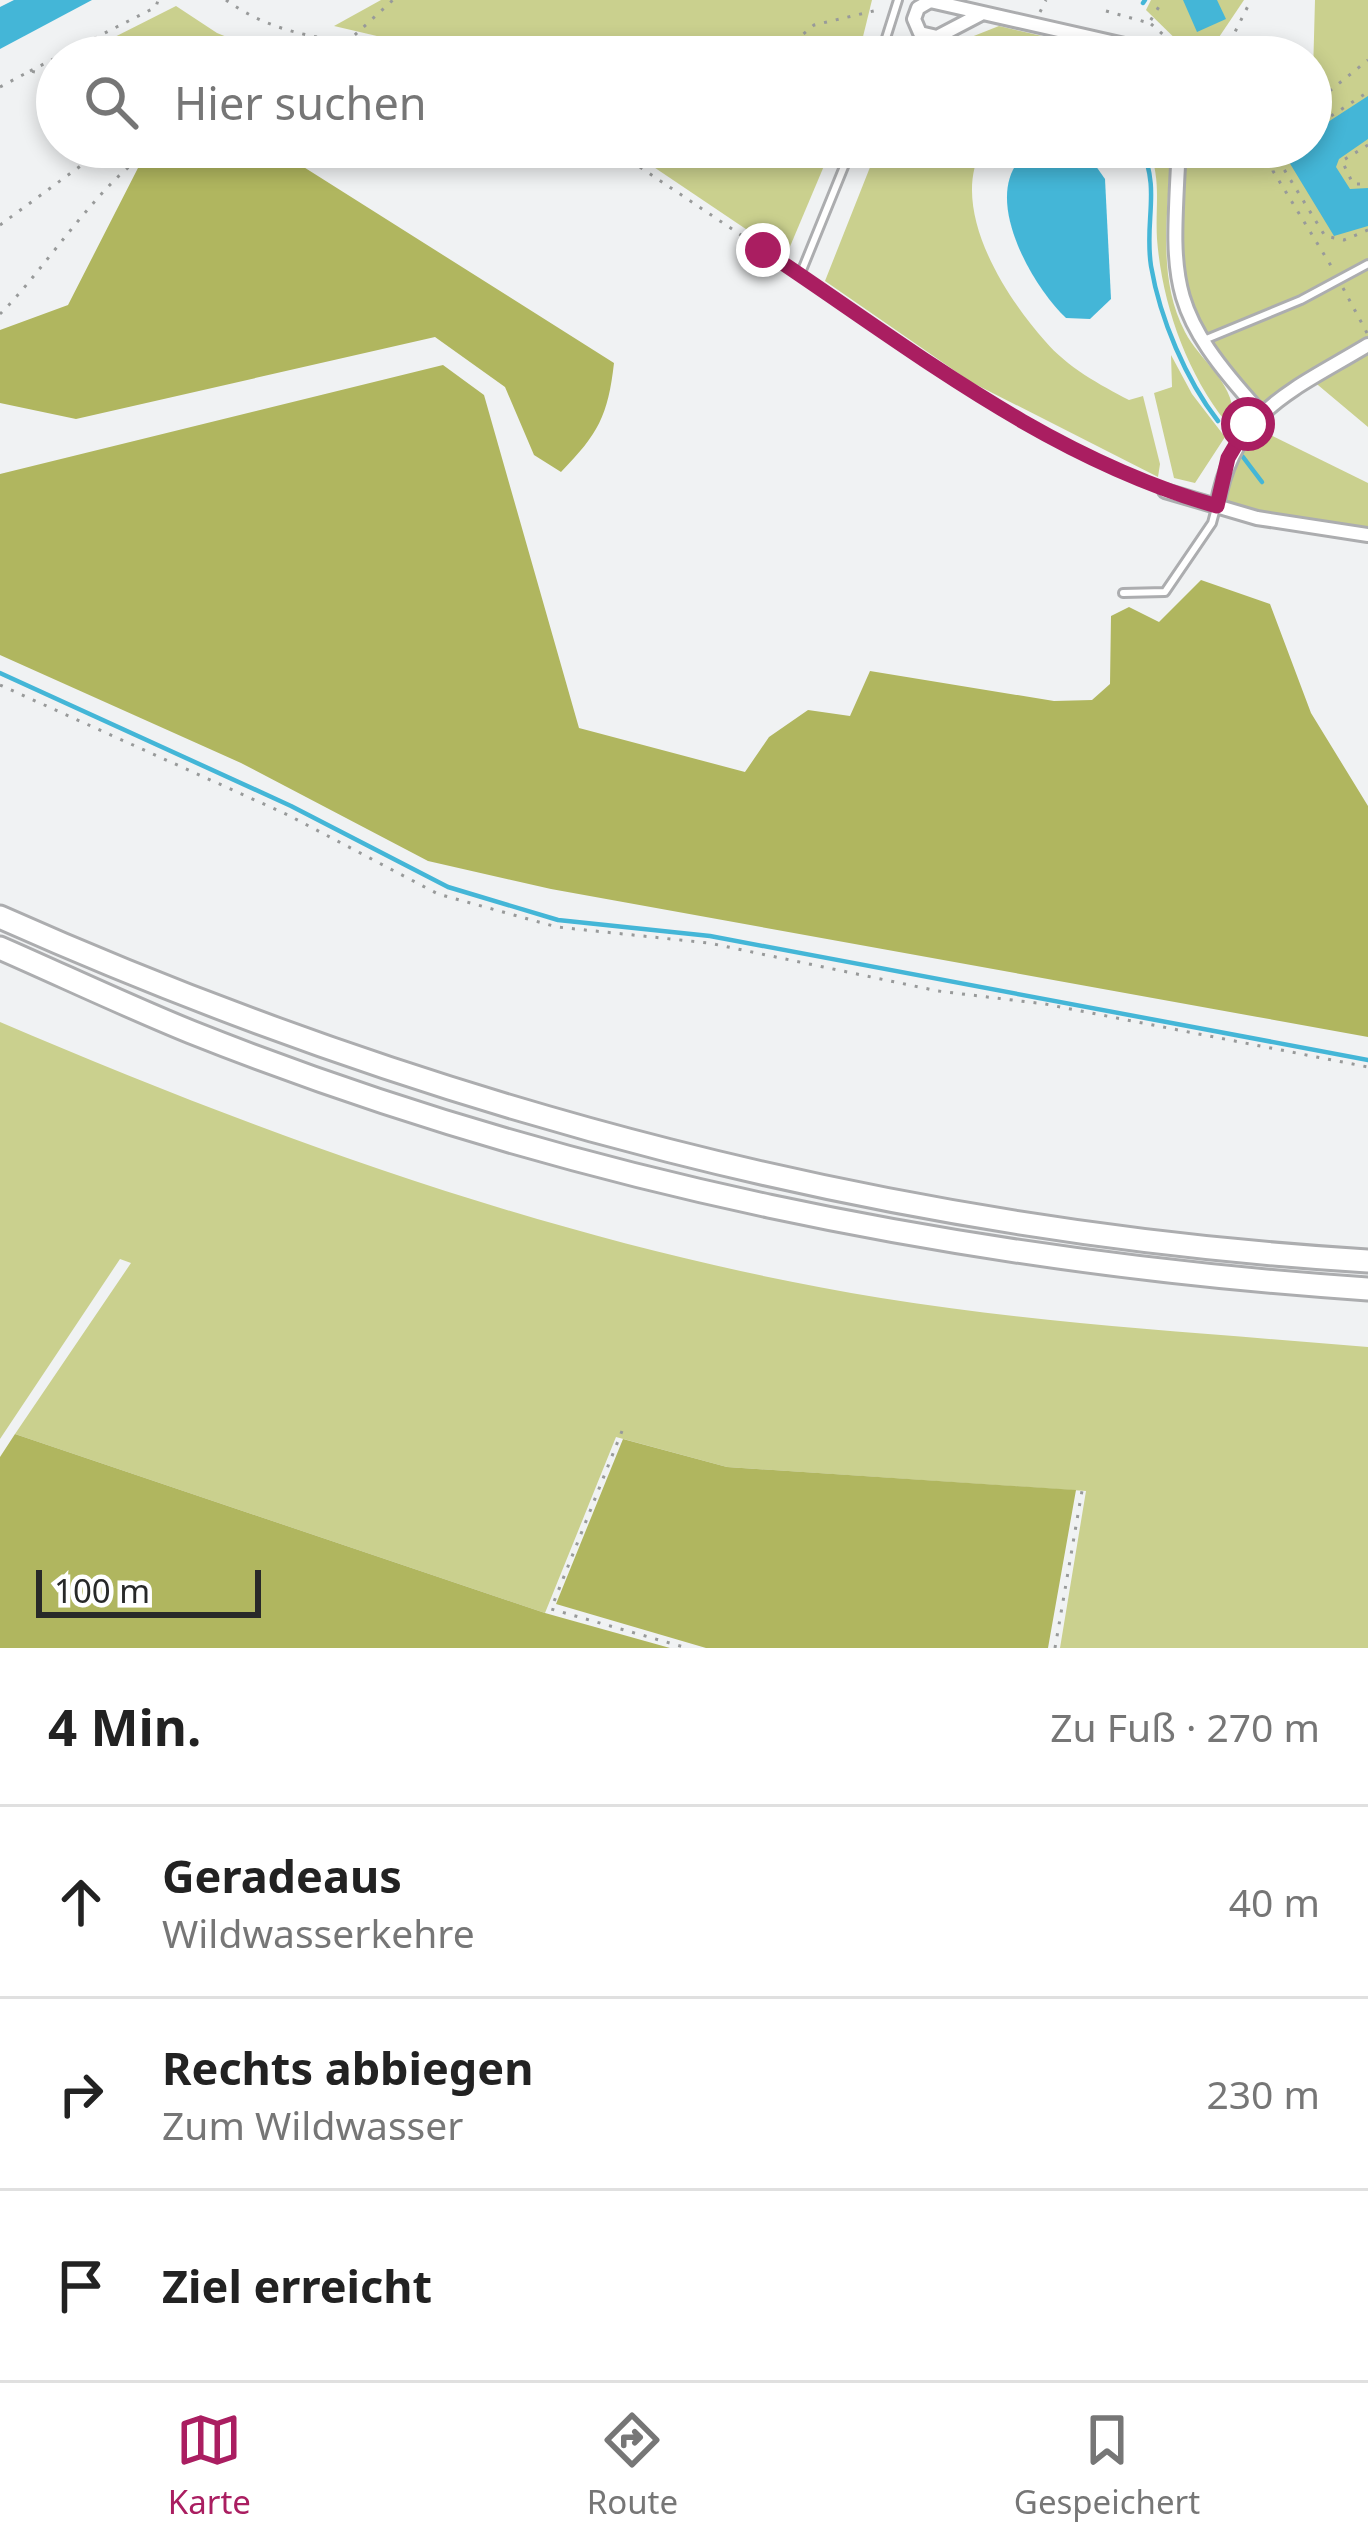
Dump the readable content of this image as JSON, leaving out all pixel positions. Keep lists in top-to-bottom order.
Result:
{
  "scale_bar": "100 m",
  "page": {
    "search": "Hier suchen",
    "scale": "100 m",
    "heading": ["4 Min.", "Zu Fuß · 270 m"],
    "list": [
      ["Geradeaus", "Wildwasserkehre", "40 m"],
      ["Rechts abbiegen", "Zum Wildwasser", "230 m"],
      "Ziel erreicht"
    ],
    "nav": ["Karte", "Route", "Gespeichert"]
  }
}
